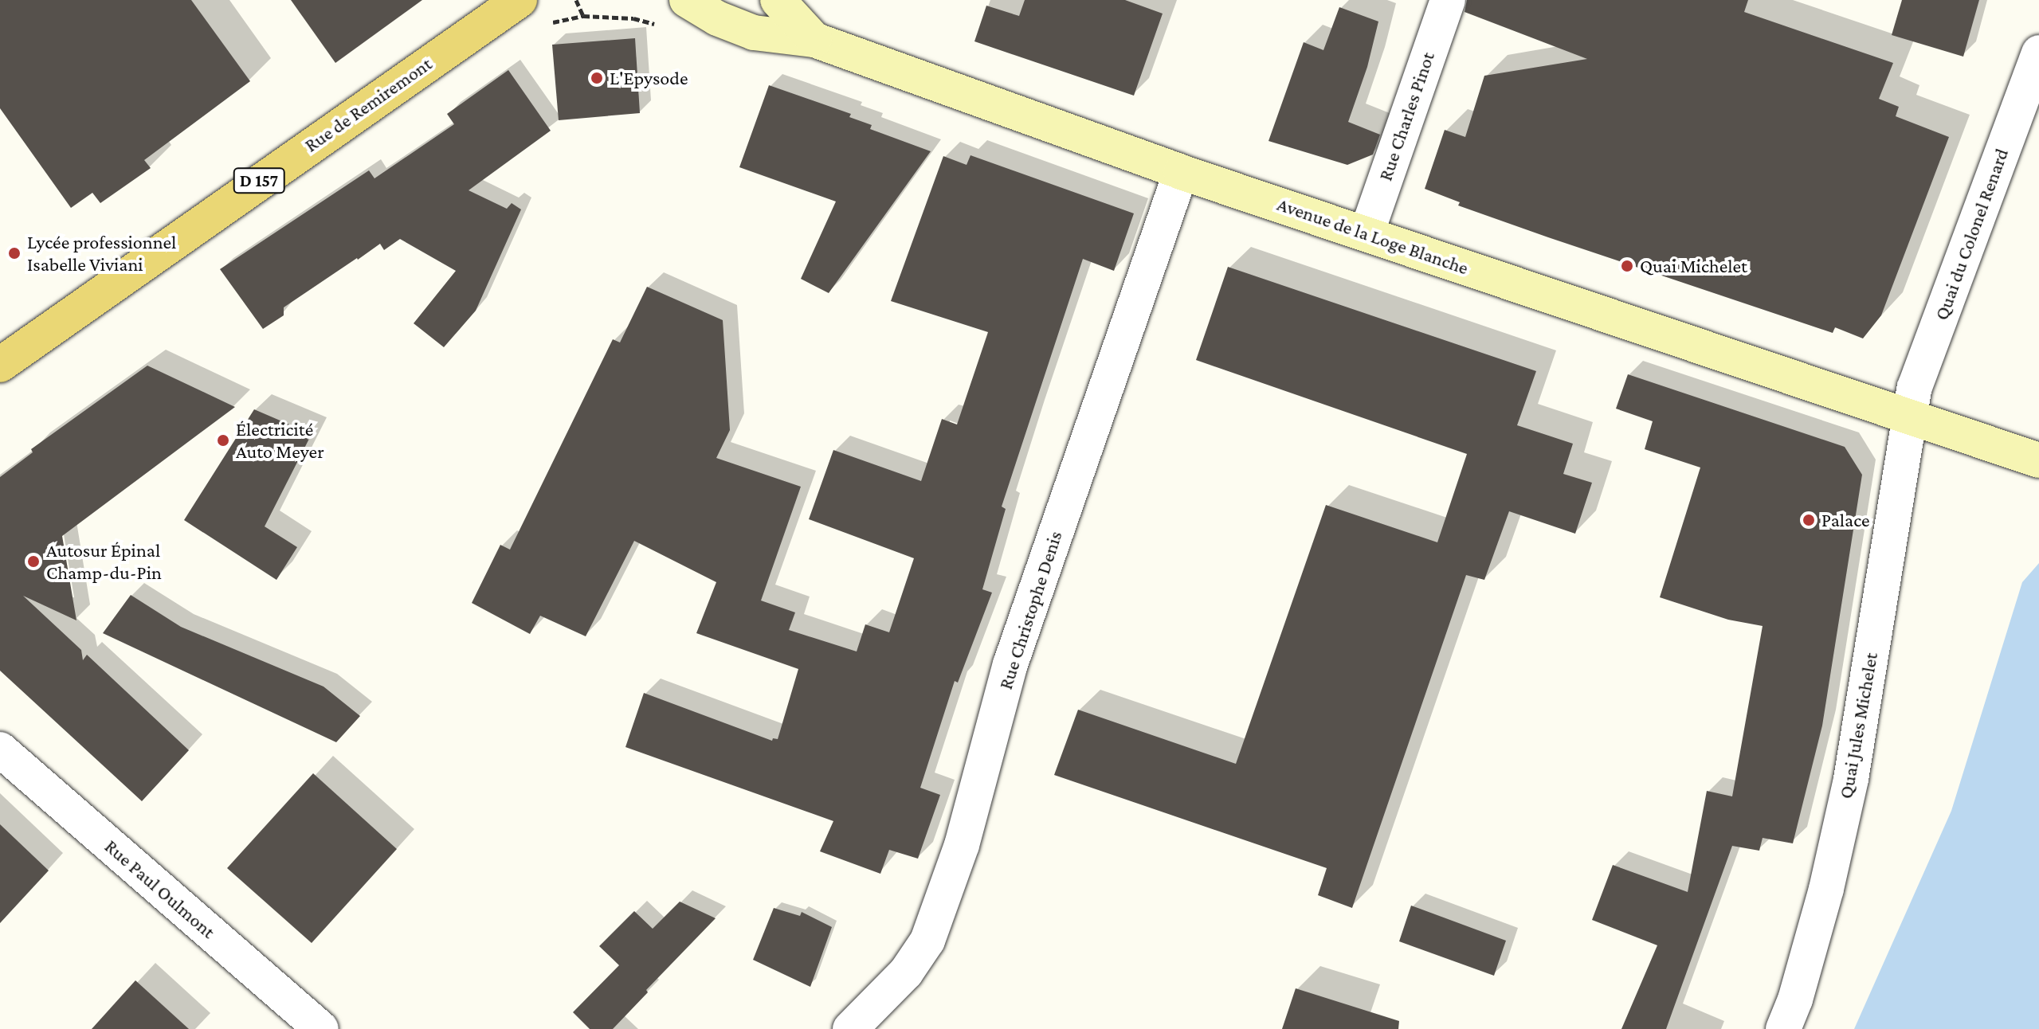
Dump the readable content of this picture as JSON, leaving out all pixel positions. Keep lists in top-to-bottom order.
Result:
{
  "streets": {
    "main road": ["Rue de Remiremont", "D 157"],
    "street": [
      "Rue Charles Pinot",
      "Quai du Colonel Renard",
      "Avenue de la Loge Blanche",
      "Rue Christophe Denis",
      "Quai Jules Michelet",
      "Rue Paul Oulmont"
    ]
  },
  "crossings": [
    ["Rue Charles Pinot", "Avenue de la Loge Blanche"],
    ["Quai du Colonel Renard", "Avenue de la Loge Blanche"],
    ["Quai du Colonel Renard", "Quai Jules Michelet"],
    ["Avenue de la Loge Blanche", "Rue Christophe Denis"],
    ["Avenue de la Loge Blanche", "Quai Jules Michelet"]
  ],
  "places": [
    "L'Epysode",
    "Lycée professionnel Isabelle Viviani",
    "Quai Michelet",
    "Électricité Auto Meyer",
    "Palace",
    "Autosur Épinal Champ-du-Pin"
  ]
}
